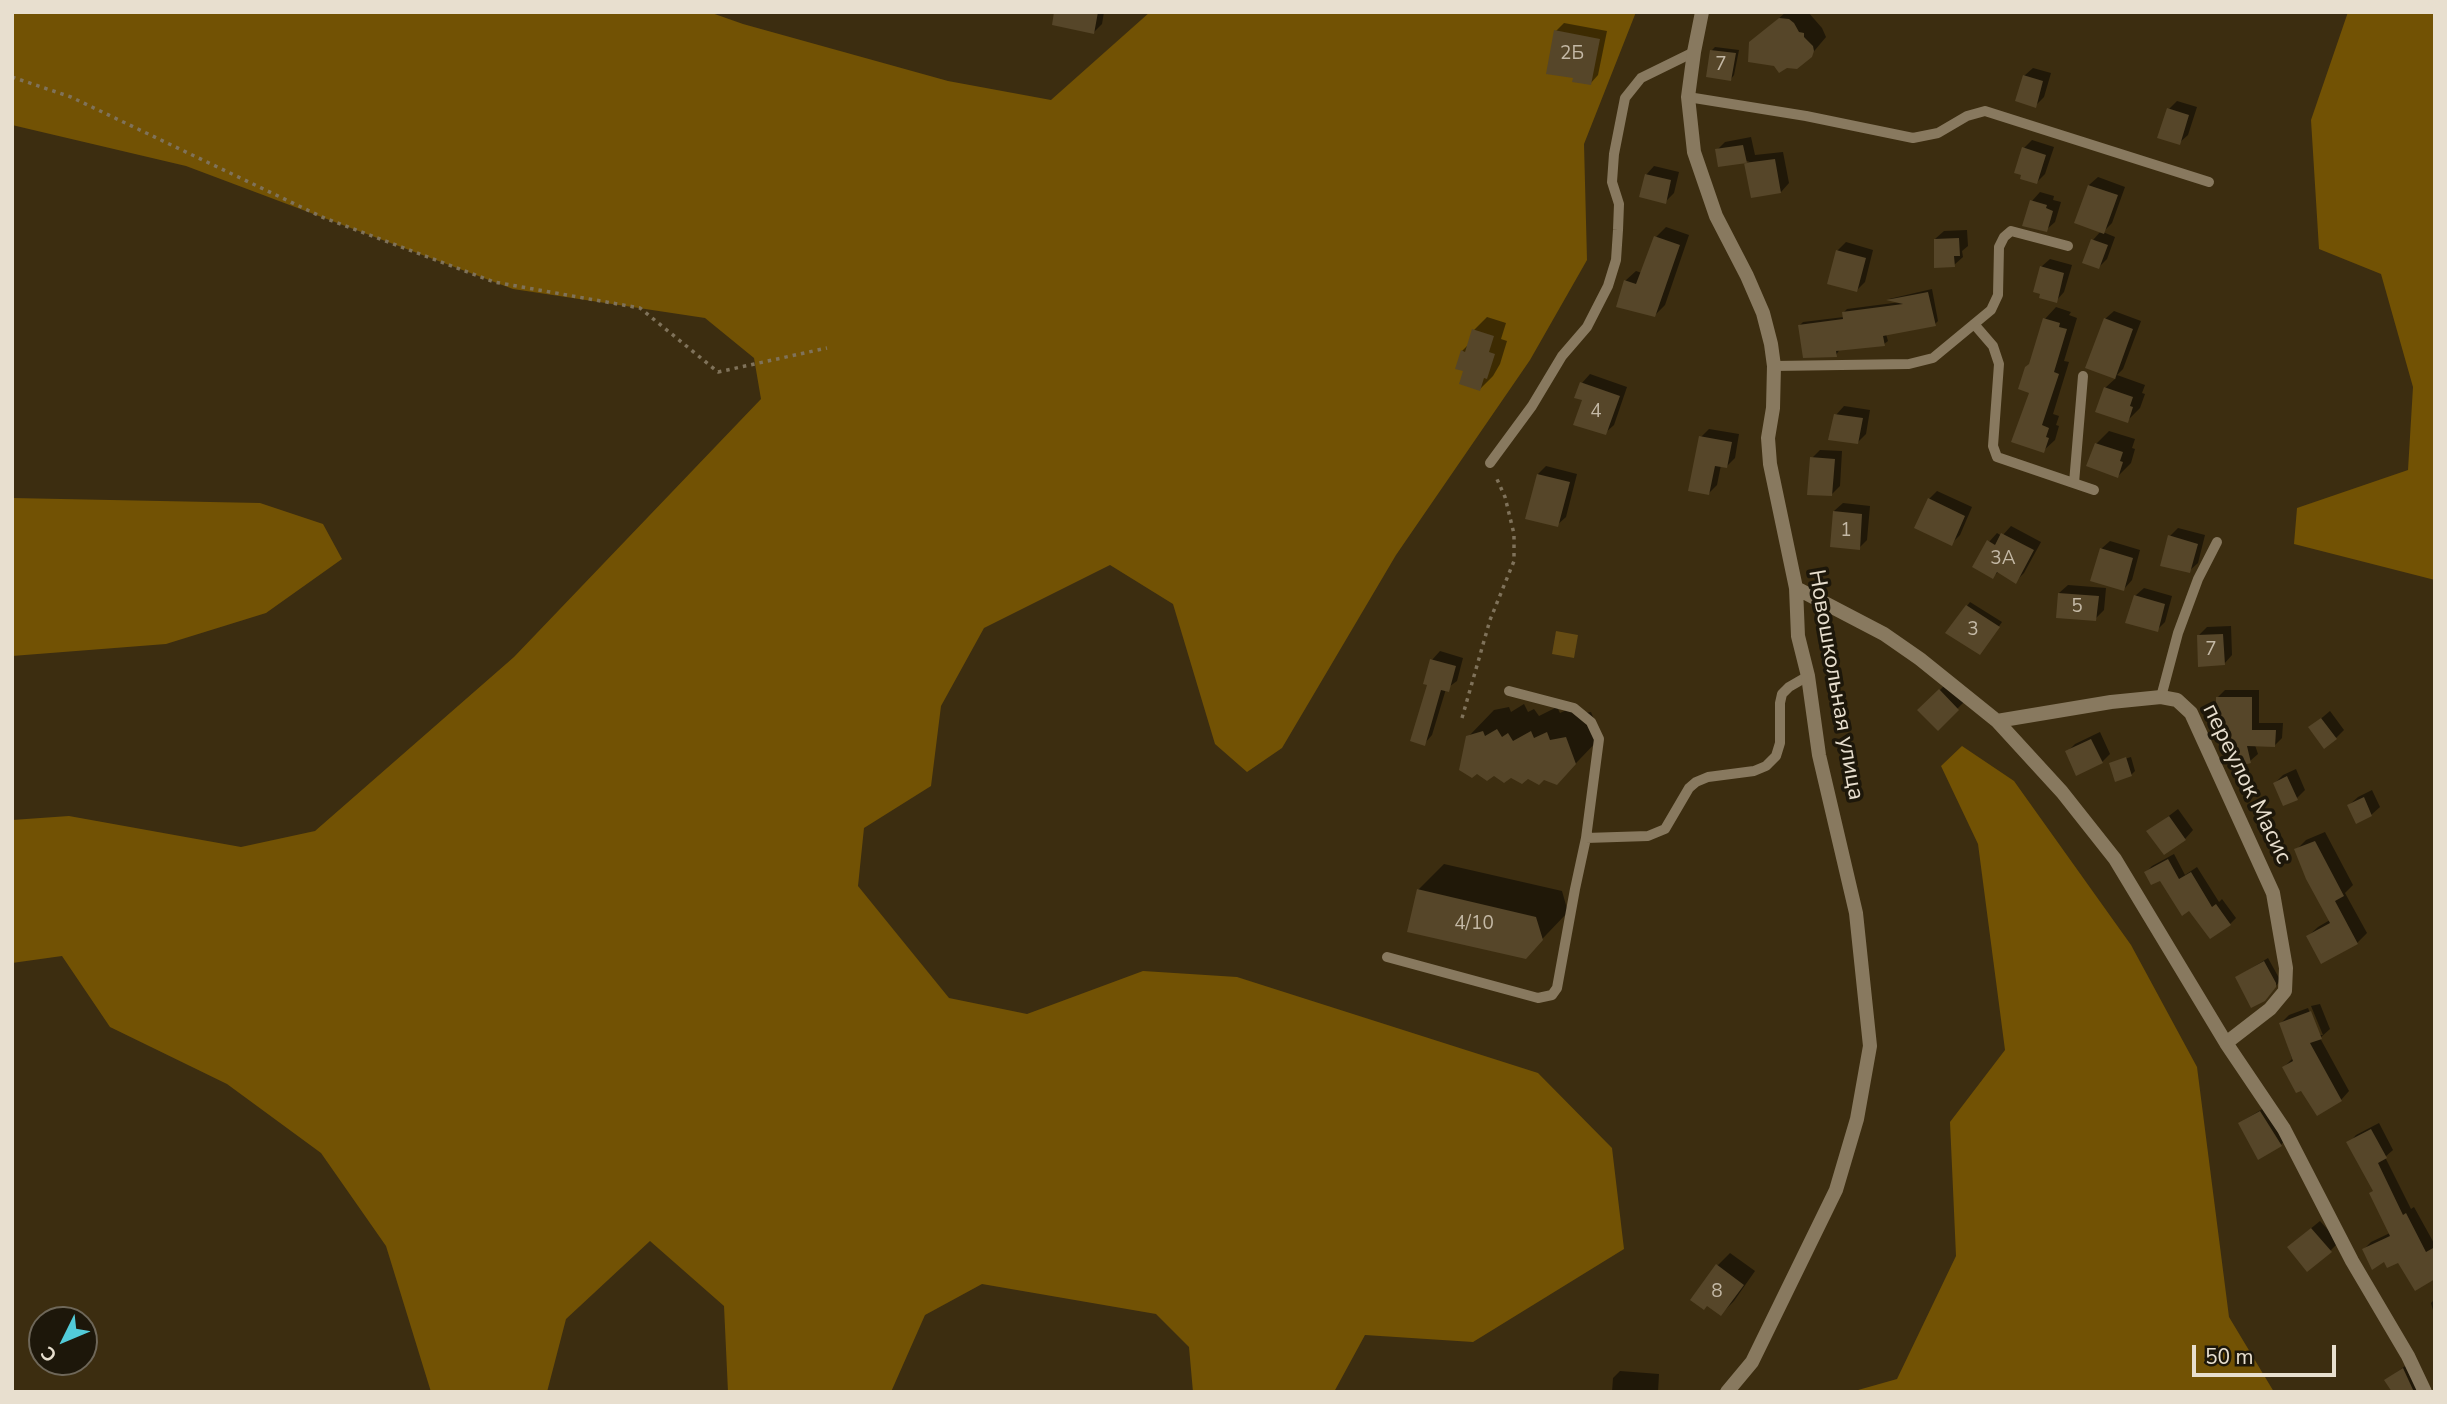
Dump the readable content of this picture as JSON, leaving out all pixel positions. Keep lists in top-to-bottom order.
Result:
{
  "streets": {
    "street": ["Новошкольная улица", "переулок Масис"]
  },
  "house_numbers": [
    "2Б",
    "7",
    "4",
    "1",
    "3А",
    "5",
    "3",
    "7",
    "4/10",
    "8"
  ],
  "scale_bar": "50 m",
  "north": "bottom left"
}
